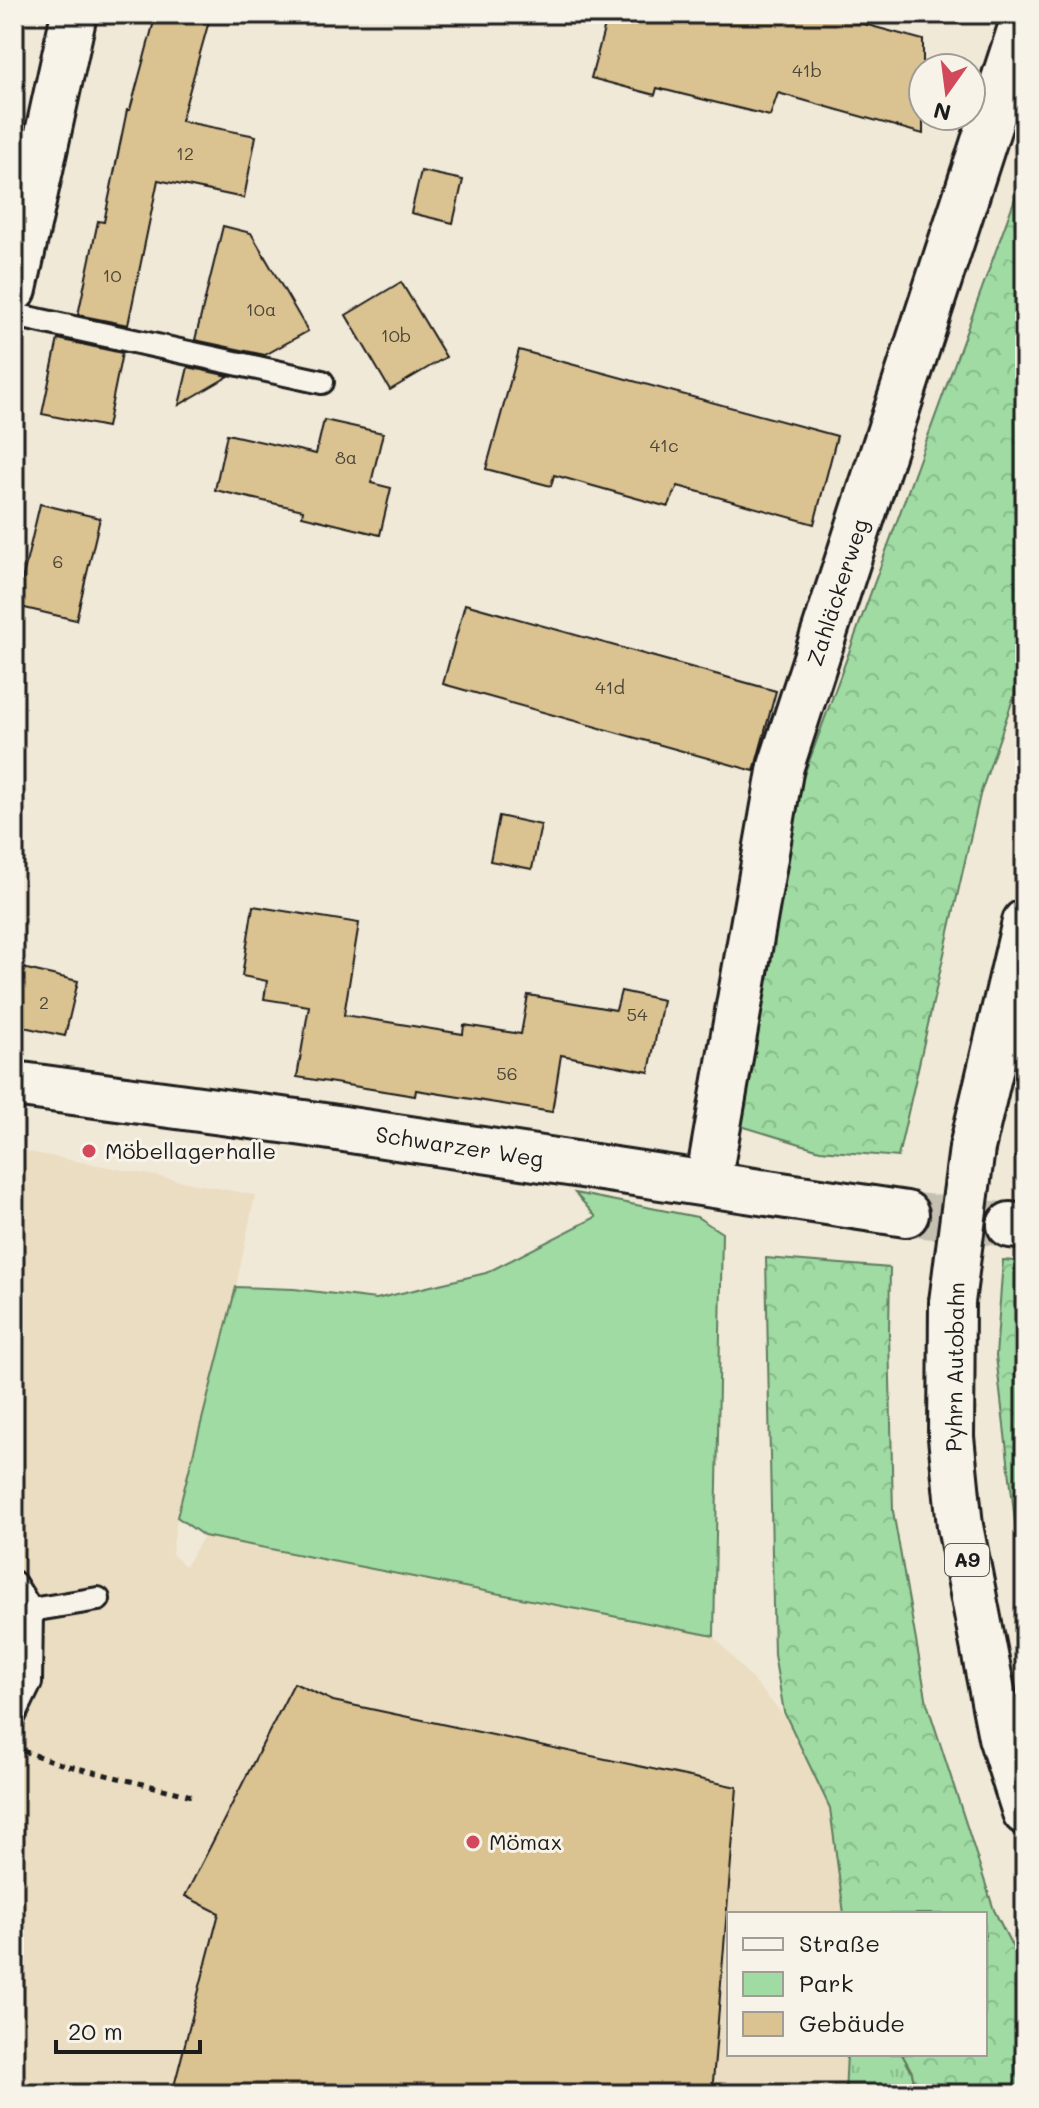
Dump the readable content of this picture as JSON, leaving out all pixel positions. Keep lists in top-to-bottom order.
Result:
{
  "streets": {
    "main road": [
      "Zahläckerweg",
      "Schwarzer Weg",
      "Pyhrn Autobahn",
      "A9"
    ]
  },
  "crossings": [
    ["Zahläckerweg", "Schwarzer Weg"]
  ],
  "places": ["Möbellagerhalle", "Mömax"],
  "house_numbers": [
    "41b",
    "12",
    "10",
    "10a",
    "10b",
    "41c",
    "8a",
    "6",
    "41d",
    "2",
    "54",
    "56"
  ],
  "legend": ["Straße", "Park", "Gebäude"],
  "scale_bar": "20 m",
  "north": "bottom"
}
